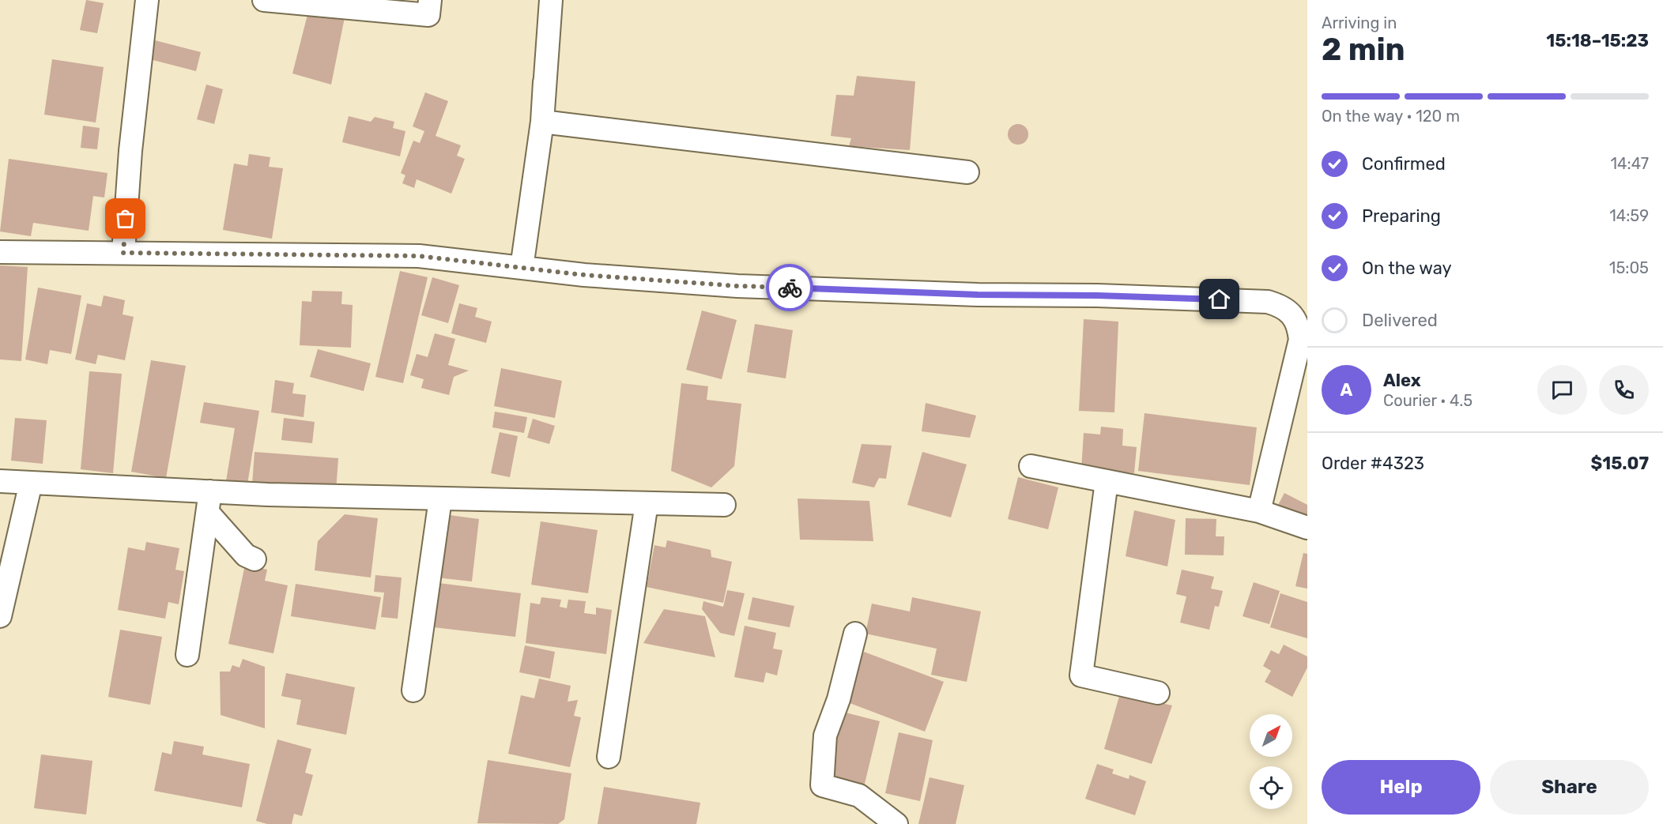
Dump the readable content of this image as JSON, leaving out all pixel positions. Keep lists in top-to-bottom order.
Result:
{
  "north": "top right",
  "page": {
    "heading": ["2 min", "Arriving in", "15:18–15:23"],
    "panel": [
      "Alex",
      "Courier · 4.5",
      "Order #4323",
      "$15.07"
    ],
    "bar": "On the way · 120 m",
    "list": [
      ["Confirmed", "14:47"],
      ["Preparing", "14:59"],
      ["On the way", "15:05"],
      "Delivered"
    ],
    "round": "A",
    "buttons": ["Help", "Share"]
  }
}
